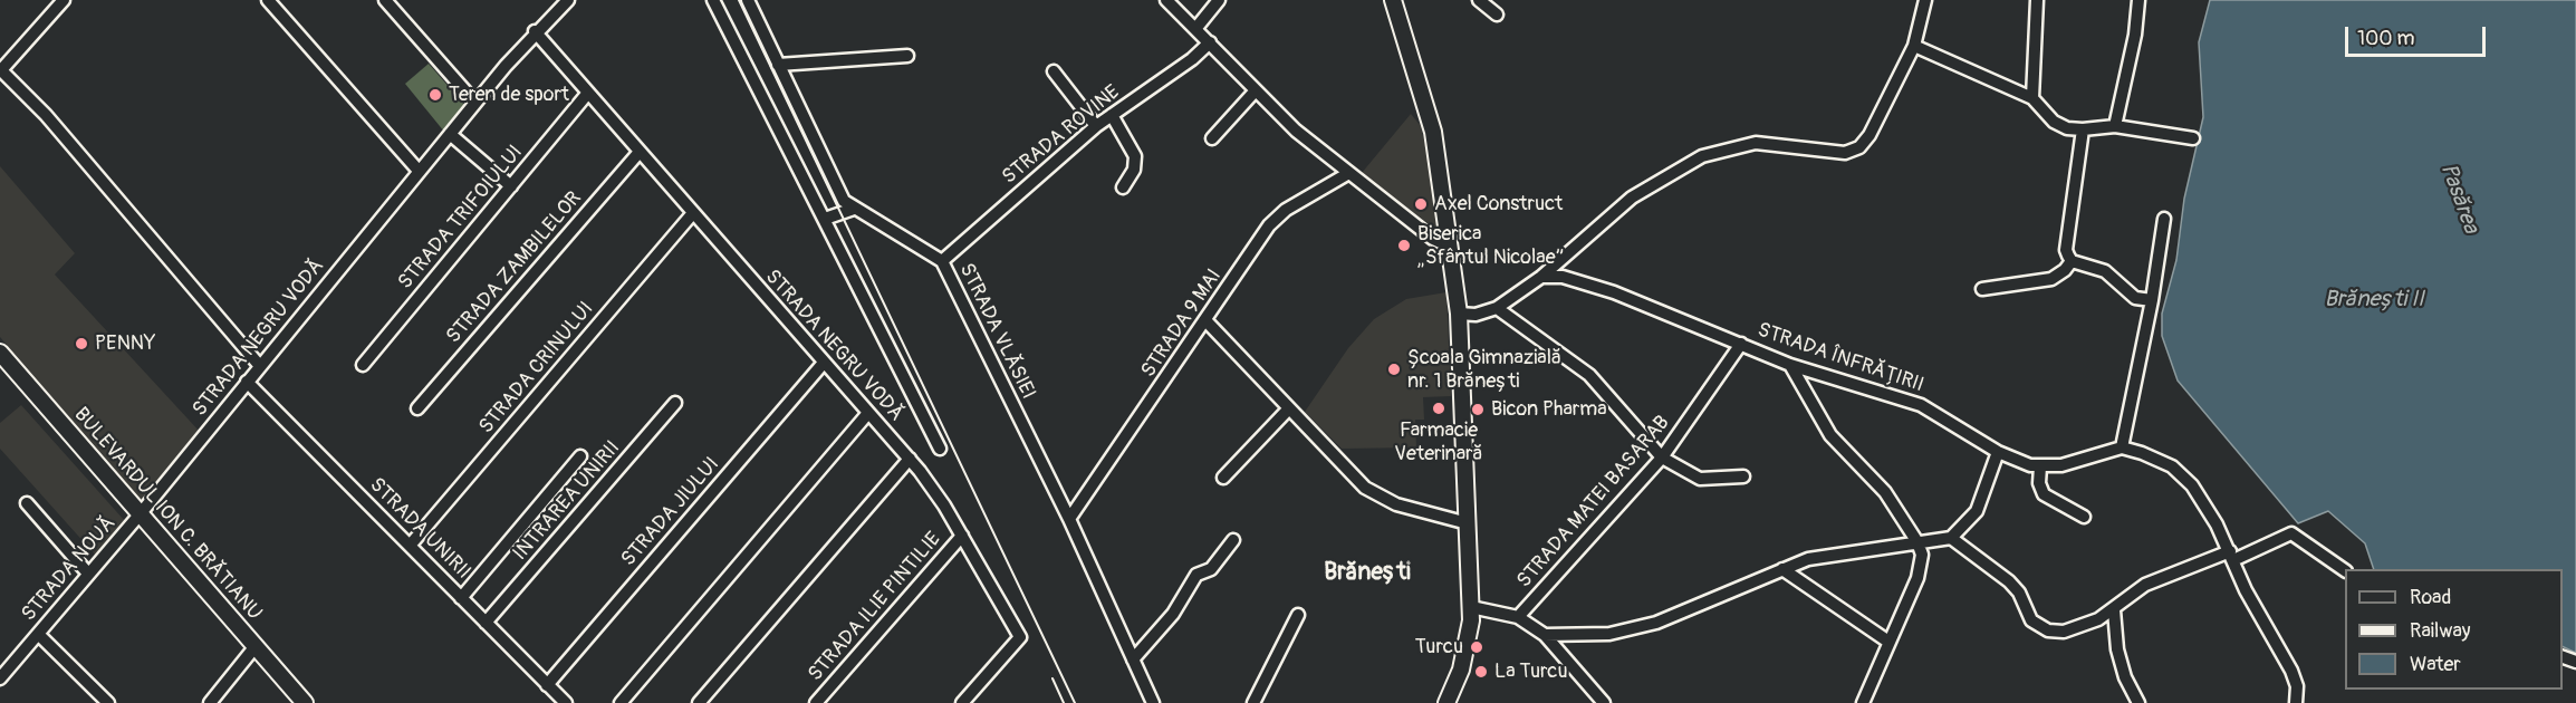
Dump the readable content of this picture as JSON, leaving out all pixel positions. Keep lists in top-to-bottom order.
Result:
{
  "streets": {
    "main road": ["BULEVARDUL ION C. BRĂTIANU"],
    "street": [
      "STRADA ROVINE",
      "STRADA TRIFOIULUI",
      "STRADA ZAMBILELOR",
      "STRADA 9 MAI",
      "STRADA VLĂSIEI",
      "STRADA NEGRU VODĂ",
      "STRADA ÎNFRĂȚIRII",
      "STRADA CRINULUI",
      "INTRAREA UNIRII",
      "STRADA MATEI BASARAB",
      "STRADA JIULUI",
      "STRADA UNIRII",
      "STRADA NOUĂ",
      "STRADA ILIE PINTILIE"
    ]
  },
  "crossings": [
    ["STRADA ROVINE", "STRADA VLĂSIEI"],
    ["STRADA TRIFOIULUI", "STRADA NEGRU VODĂ"],
    ["STRADA ZAMBILELOR", "STRADA NEGRU VODĂ"],
    ["STRADA 9 MAI", "STRADA VLĂSIEI"],
    ["STRADA NEGRU VODĂ", "STRADA CRINULUI"],
    ["STRADA NEGRU VODĂ", "STRADA JIULUI"],
    ["STRADA NEGRU VODĂ", "BULEVARDUL ION C. BRĂTIANU"],
    ["STRADA NEGRU VODĂ", "STRADA UNIRII"],
    ["STRADA NEGRU VODĂ", "STRADA NOUĂ"],
    ["STRADA NEGRU VODĂ", "STRADA ILIE PINTILIE"],
    ["STRADA ÎNFRĂȚIRII", "STRADA MATEI BASARAB"],
    ["STRADA CRINULUI", "STRADA UNIRII"],
    ["INTRAREA UNIRII", "STRADA UNIRII"],
    ["STRADA JIULUI", "STRADA UNIRII"],
    ["BULEVARDUL ION C. BRĂTIANU", "STRADA NOUĂ"]
  ],
  "districts": ["Brănești"],
  "water": ["Pasărea", "Brănești II"],
  "places": [
    "Teren de sport",
    "Axel Construct",
    "Biserica „Sfântul Nicolae”",
    "PENNY",
    "Școala Gimnazială nr. 1 Brănești",
    "Farmacie Veterinară",
    "Bicon Pharma",
    "Turcu",
    "La Turcu"
  ],
  "legend": ["Road", "Railway", "Water"],
  "scale_bar": "100 m"
}
